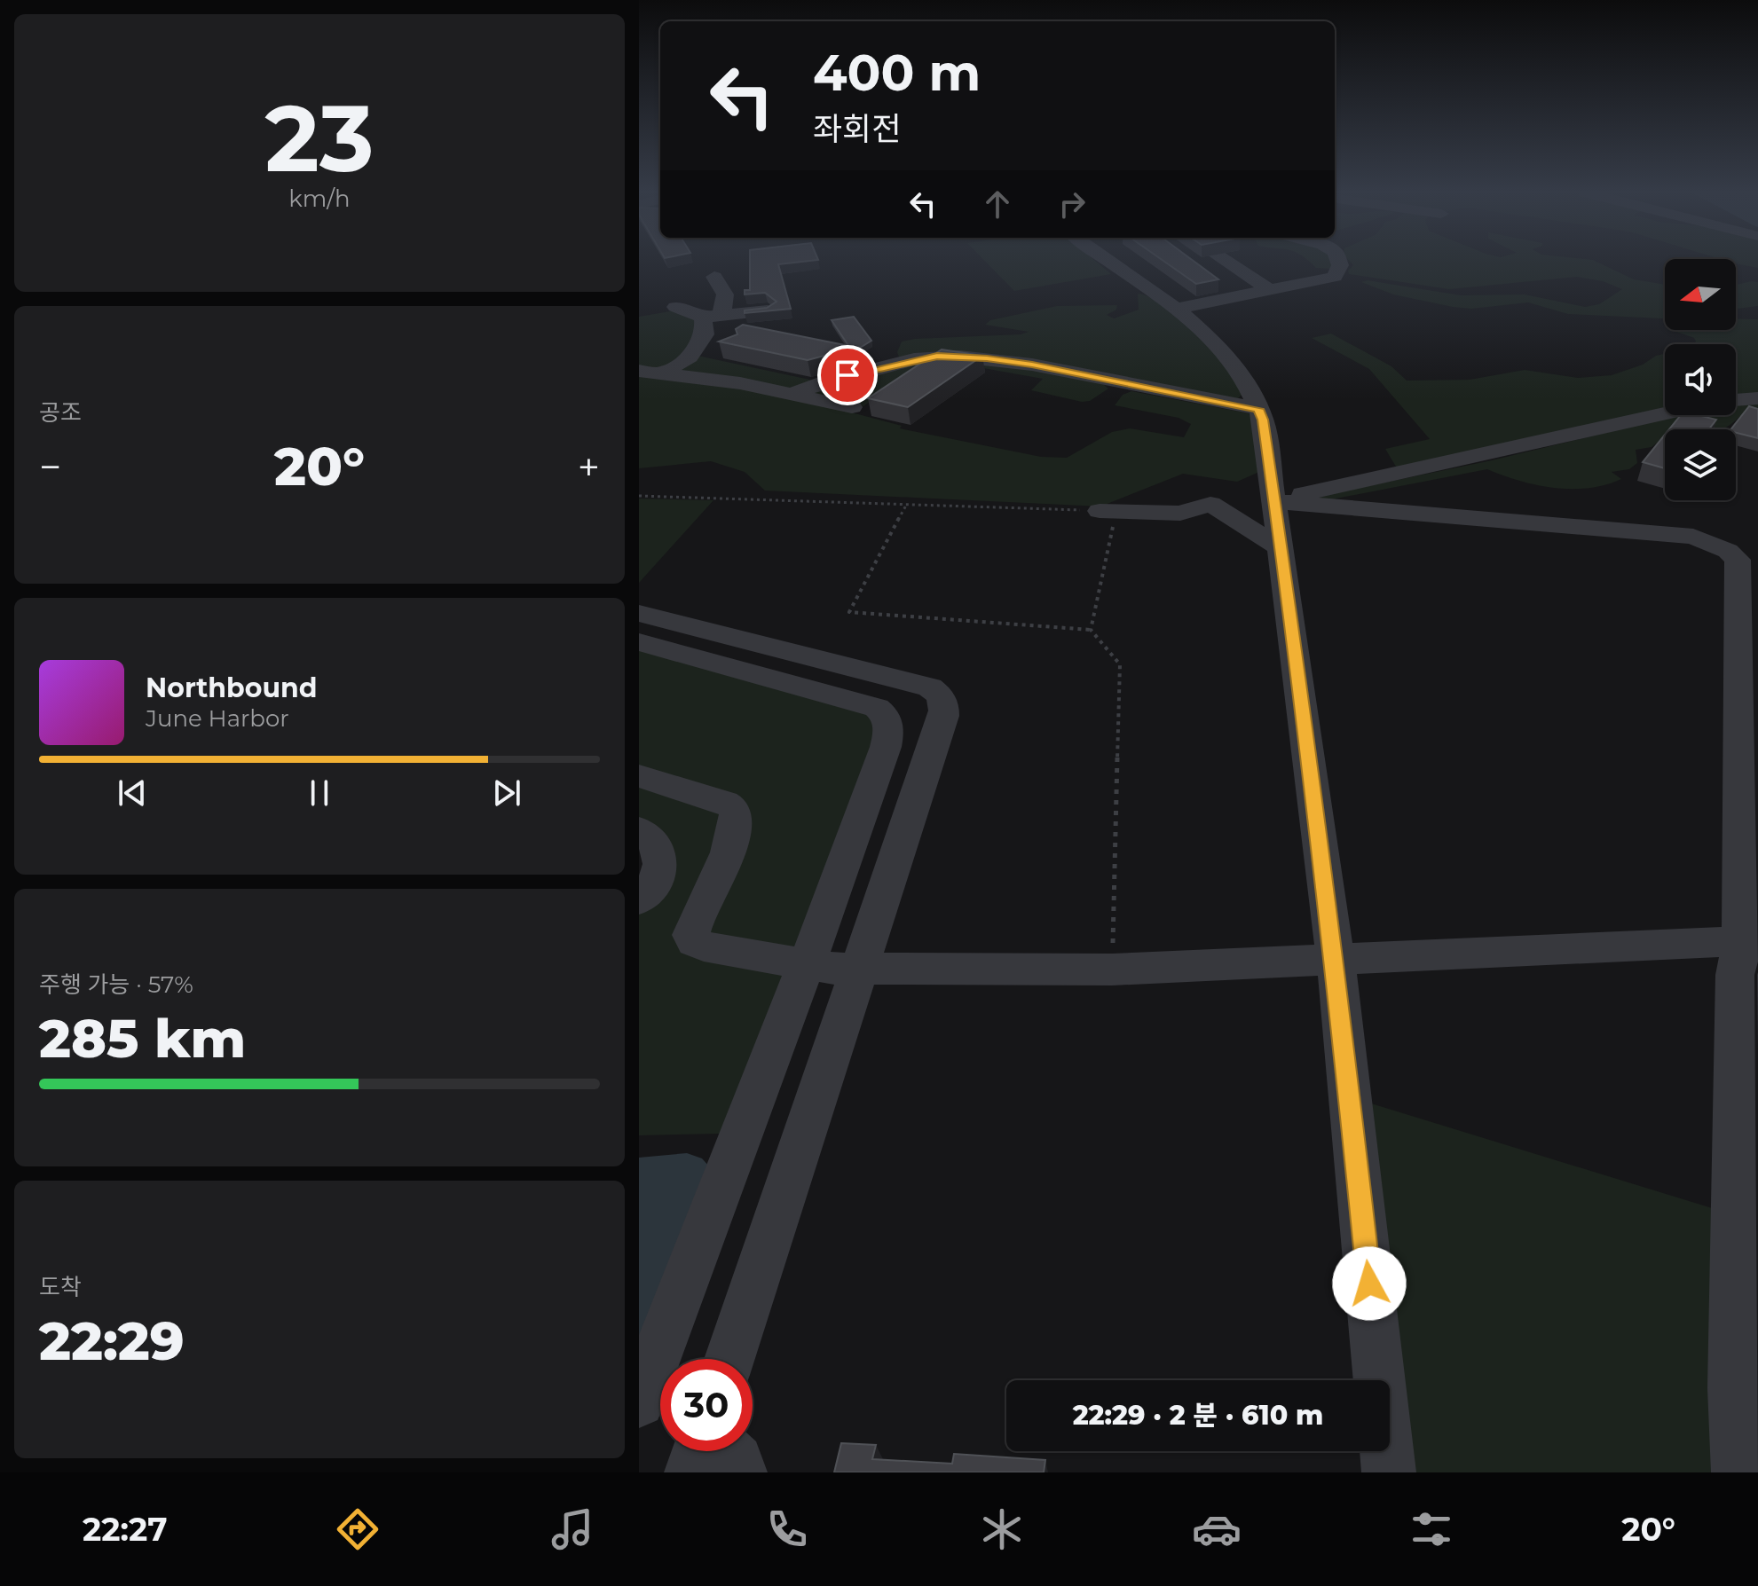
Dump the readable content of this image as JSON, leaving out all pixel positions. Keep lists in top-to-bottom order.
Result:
{
  "north": "left",
  "page": {
    "tile": [
      ["23", "km/h"],
      "공조",
      ["주행 가능 · 57%", "285 km"],
      ["도착", "22:29"]
    ],
    "turn": ["400 m", "좌회전"],
    "heat": ["−", "20°", "+"],
    "song": ["Northbound", "June Harbor"],
    "limit": "30",
    "trip": "22:29 · 2 분 · 610 m",
    "tabs": ["22:27", "20°"]
  }
}
